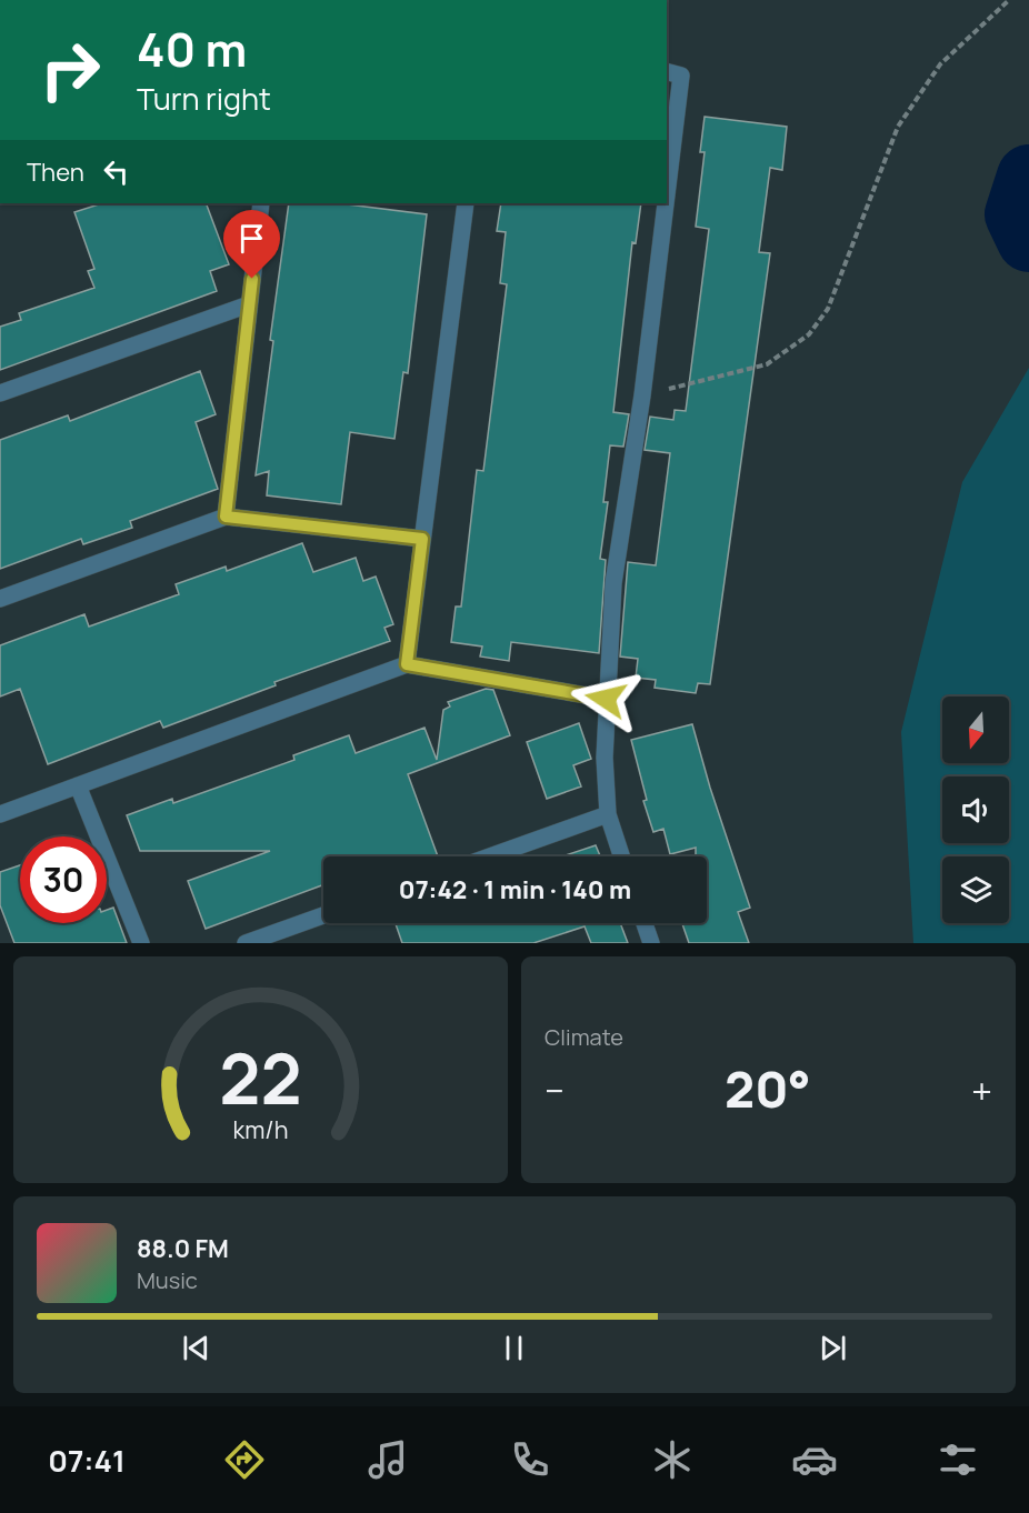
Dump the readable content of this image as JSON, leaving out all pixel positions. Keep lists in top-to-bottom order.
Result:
{
  "north": "bottom",
  "page": {
    "turn": ["40 m", "Turn right"],
    "then": "Then",
    "limit": "30",
    "trip": "07:42 · 1 min · 140 m",
    "tile": "Climate",
    "heat": ["−", "20°", "+"],
    "song": ["88.0 FM", "Music"],
    "tabs": "07:41",
    "gauge": ["22", "km/h"]
  }
}
